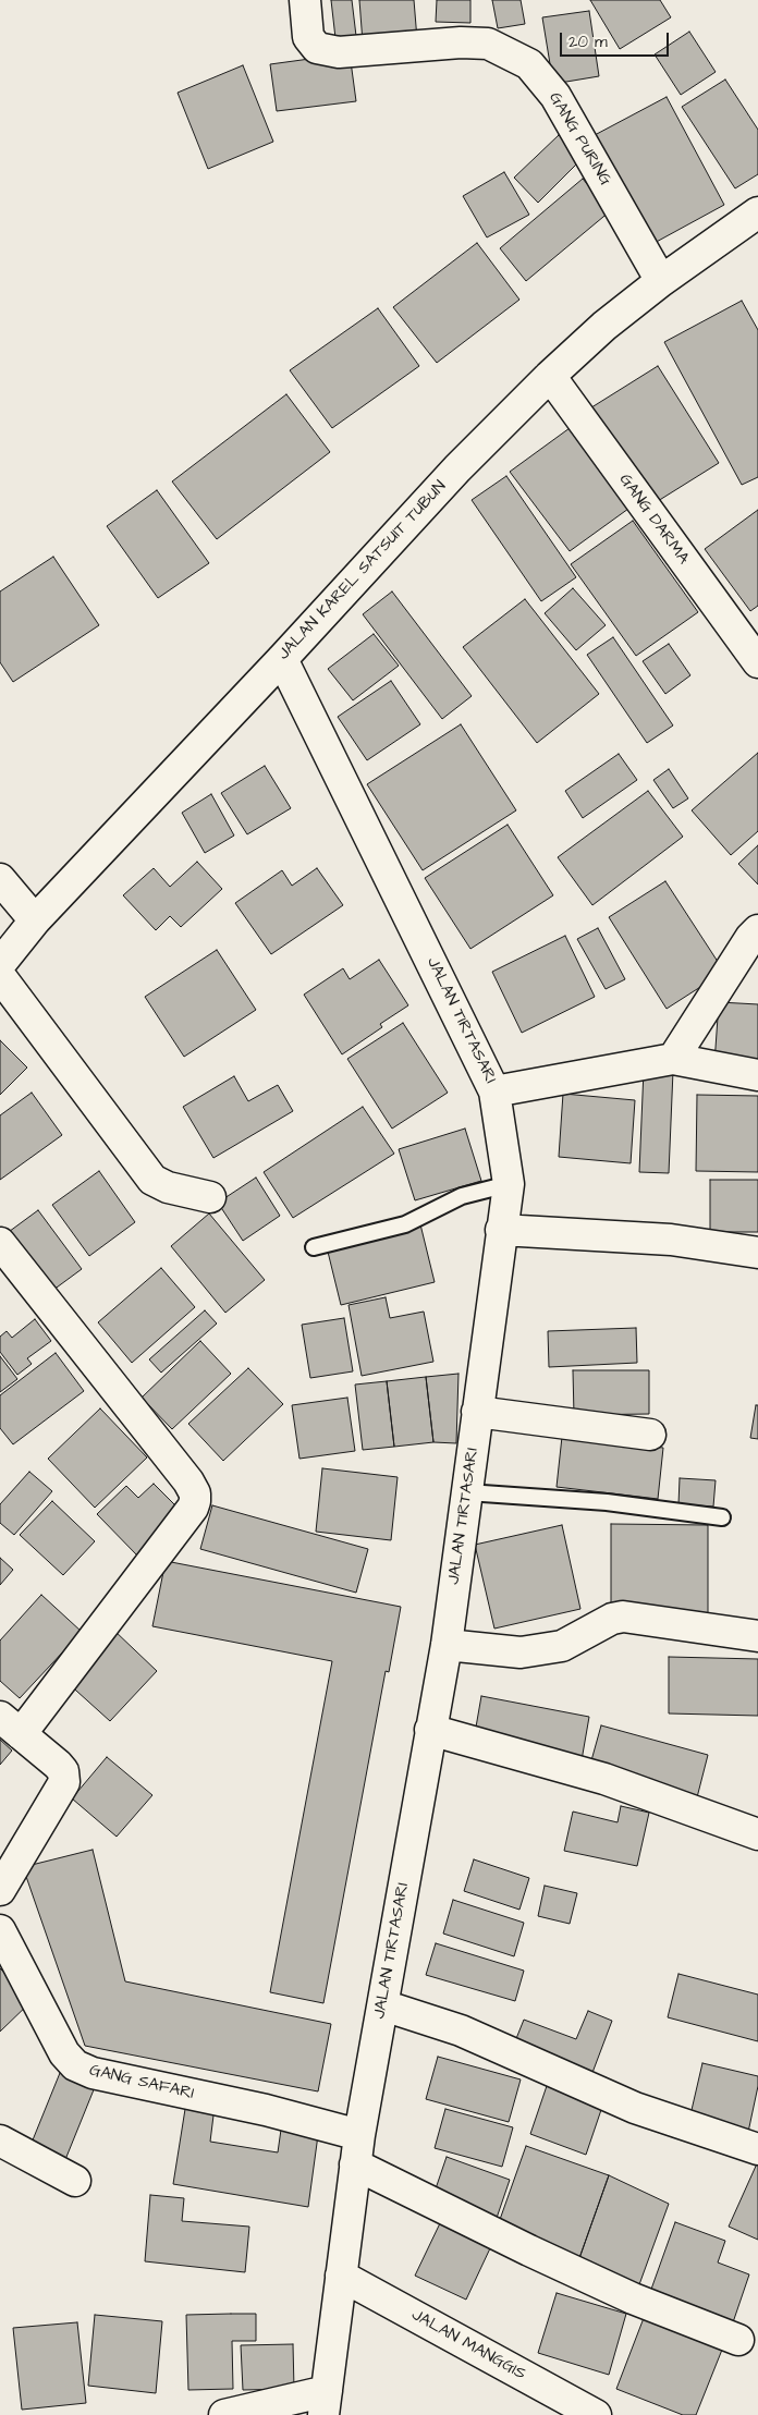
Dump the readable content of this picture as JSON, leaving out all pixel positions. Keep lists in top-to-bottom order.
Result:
{
  "streets": {
    "street": [
      "GANG PURING",
      "GANG DARMA",
      "JALAN KAREL SATSUIT TUBUN",
      "JALAN TIRTASARI",
      "GANG SAFARI",
      "JALAN MANGGIS"
    ]
  },
  "crossings": [
    ["GANG PURING", "JALAN KAREL SATSUIT TUBUN"],
    ["GANG DARMA", "JALAN KAREL SATSUIT TUBUN"],
    ["JALAN KAREL SATSUIT TUBUN", "JALAN TIRTASARI"],
    ["JALAN TIRTASARI", "GANG SAFARI"],
    ["JALAN TIRTASARI", "JALAN MANGGIS"]
  ],
  "scale_bar": "20 m"
}
